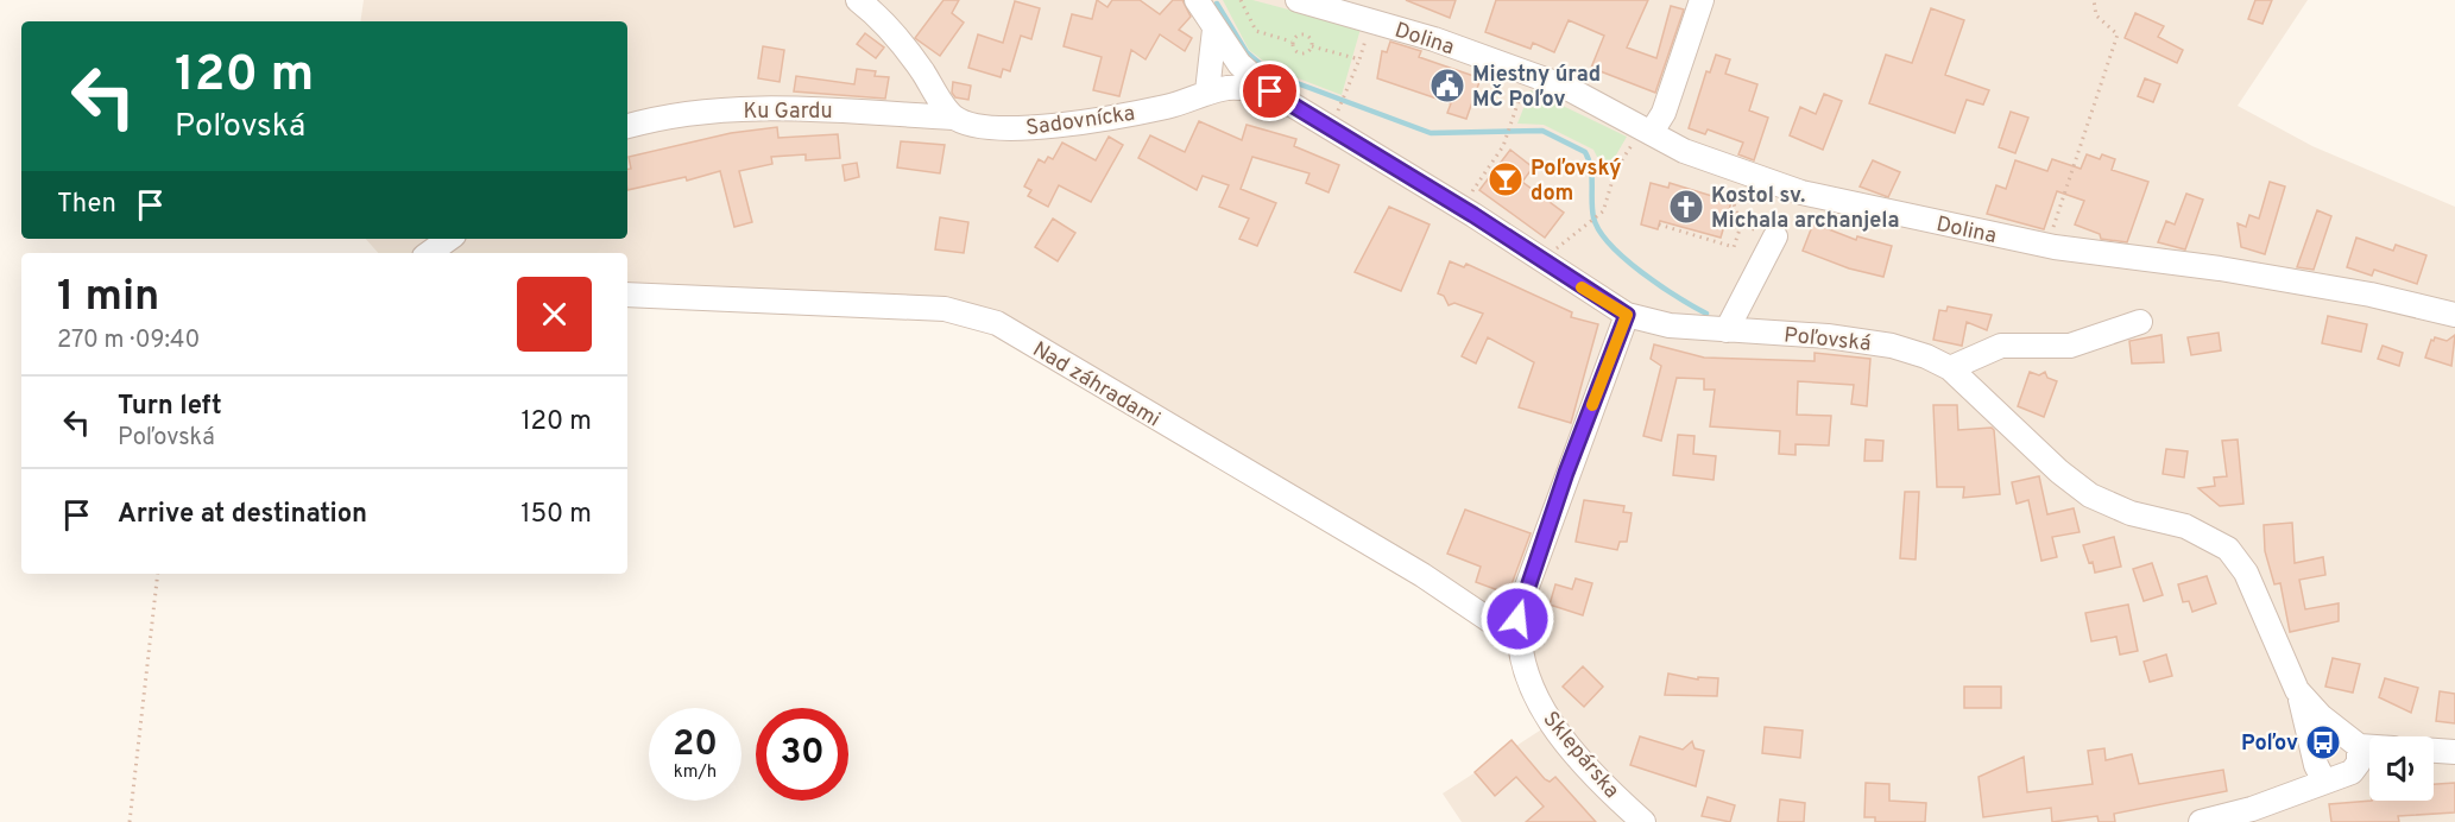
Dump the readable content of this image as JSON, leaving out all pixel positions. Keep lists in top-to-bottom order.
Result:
{
  "streets": {
    "street": [
      "Dolina",
      "Ku Gardu",
      "Sadovnícka",
      "Poľovská",
      "Nad záhradami",
      "Sklepárska"
    ]
  },
  "crossings": [
    ["Ku Gardu", "Sadovnícka"],
    ["Sadovnícka", "Poľovská"],
    ["Poľovská", "Sklepárska"],
    ["Nad záhradami", "Sklepárska"]
  ],
  "places": {
    "public building": ["Miestny úrad MČ Poľov"],
    "bar": ["Poľovský dom"],
    "church": ["Kostol sv. Michala archanjela"],
    "bus stop": ["Poľov"]
  },
  "page": {
    "turn": ["120 m", "Poľovská"],
    "then": "Then",
    "heading": ["1 min", "270 m · 09:40"],
    "list": [
      {
        "name": "Turn left",
        "note": "Poľovská",
        "value": "120 m"
      },
      {
        "name": "Arrive at destination",
        "value": "150 m"
      }
    ],
    "speed": "20 km/h",
    "limit": "30"
  }
}
